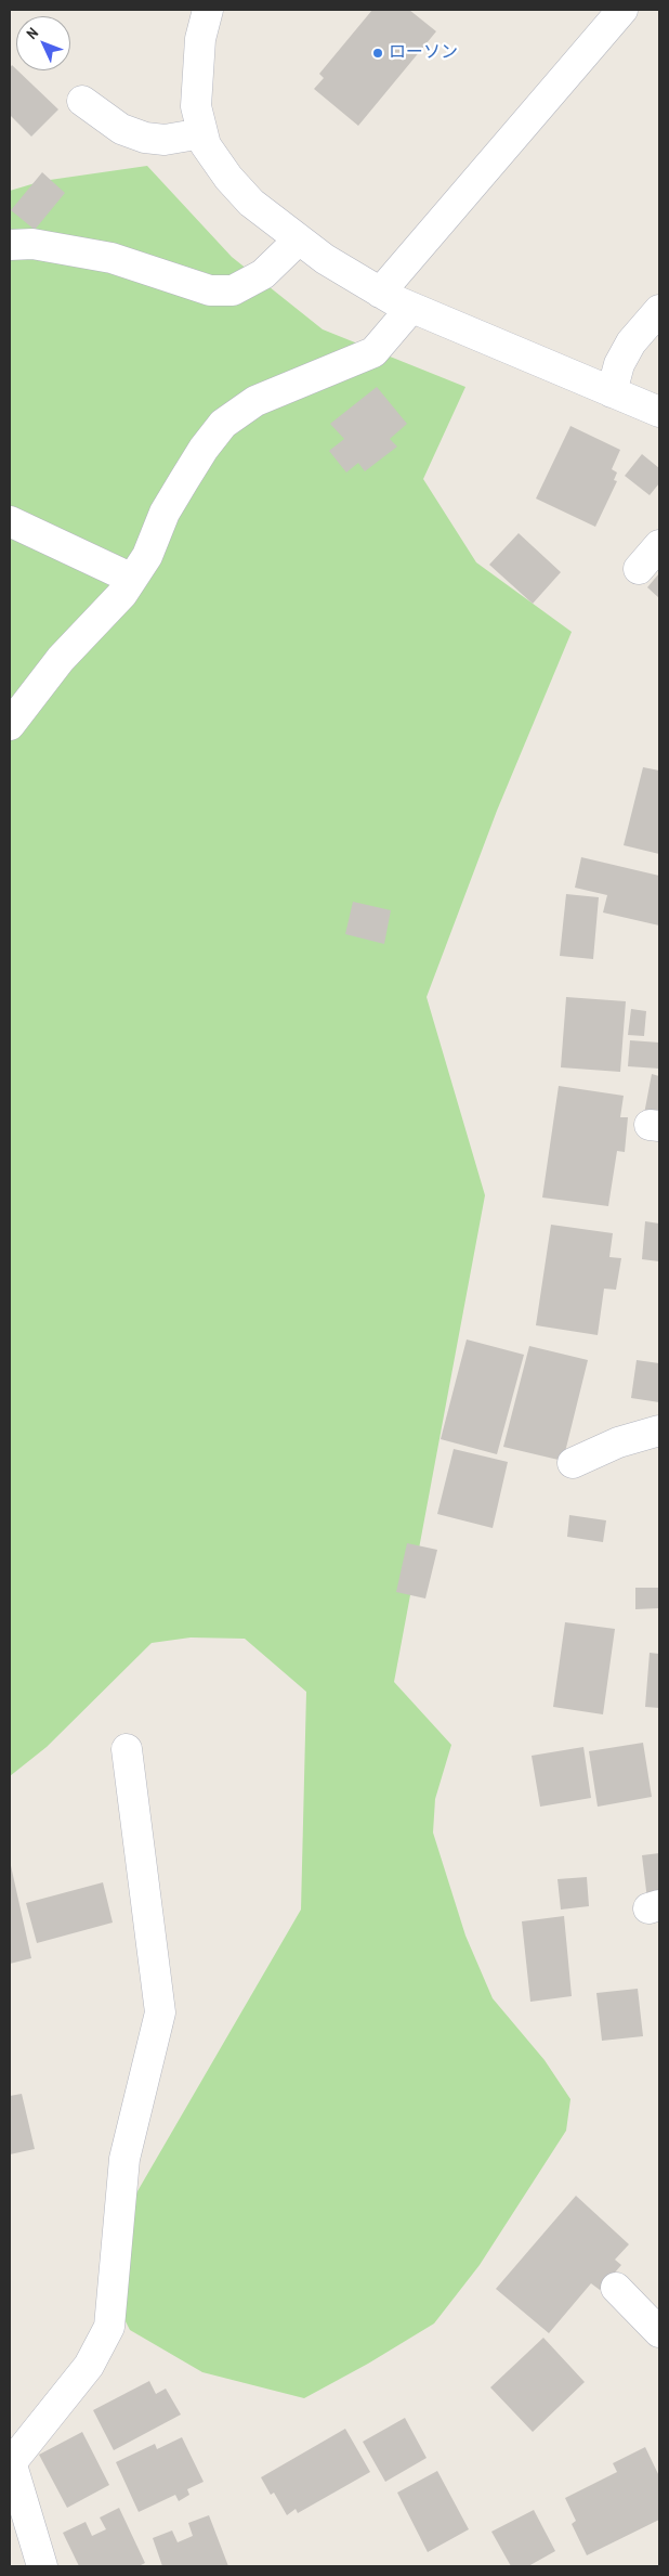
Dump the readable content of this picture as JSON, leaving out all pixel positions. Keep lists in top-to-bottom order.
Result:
{
  "places": ["ローソン"],
  "north": "top left"
}
